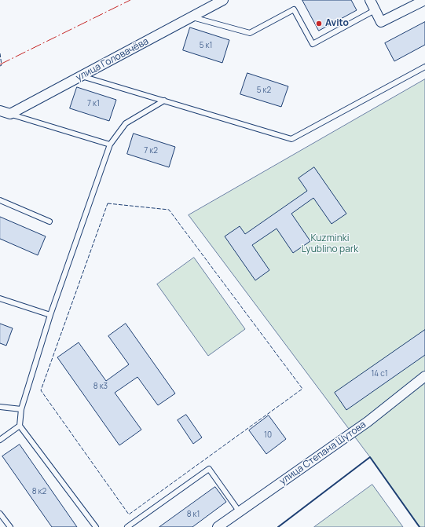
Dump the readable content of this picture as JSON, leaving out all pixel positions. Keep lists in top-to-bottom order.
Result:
{
  "streets": {
    "street": ["улица Головачёва", "улица Степана Шутова"]
  },
  "parks": ["Kuzminki Lyublino park"],
  "places": ["Avito"],
  "house_numbers": [
    "5 к1",
    "5 к2",
    "7 к1",
    "7 к2",
    "14 с1",
    "8 к3",
    "10",
    "8 к2",
    "8 к1"
  ]
}
